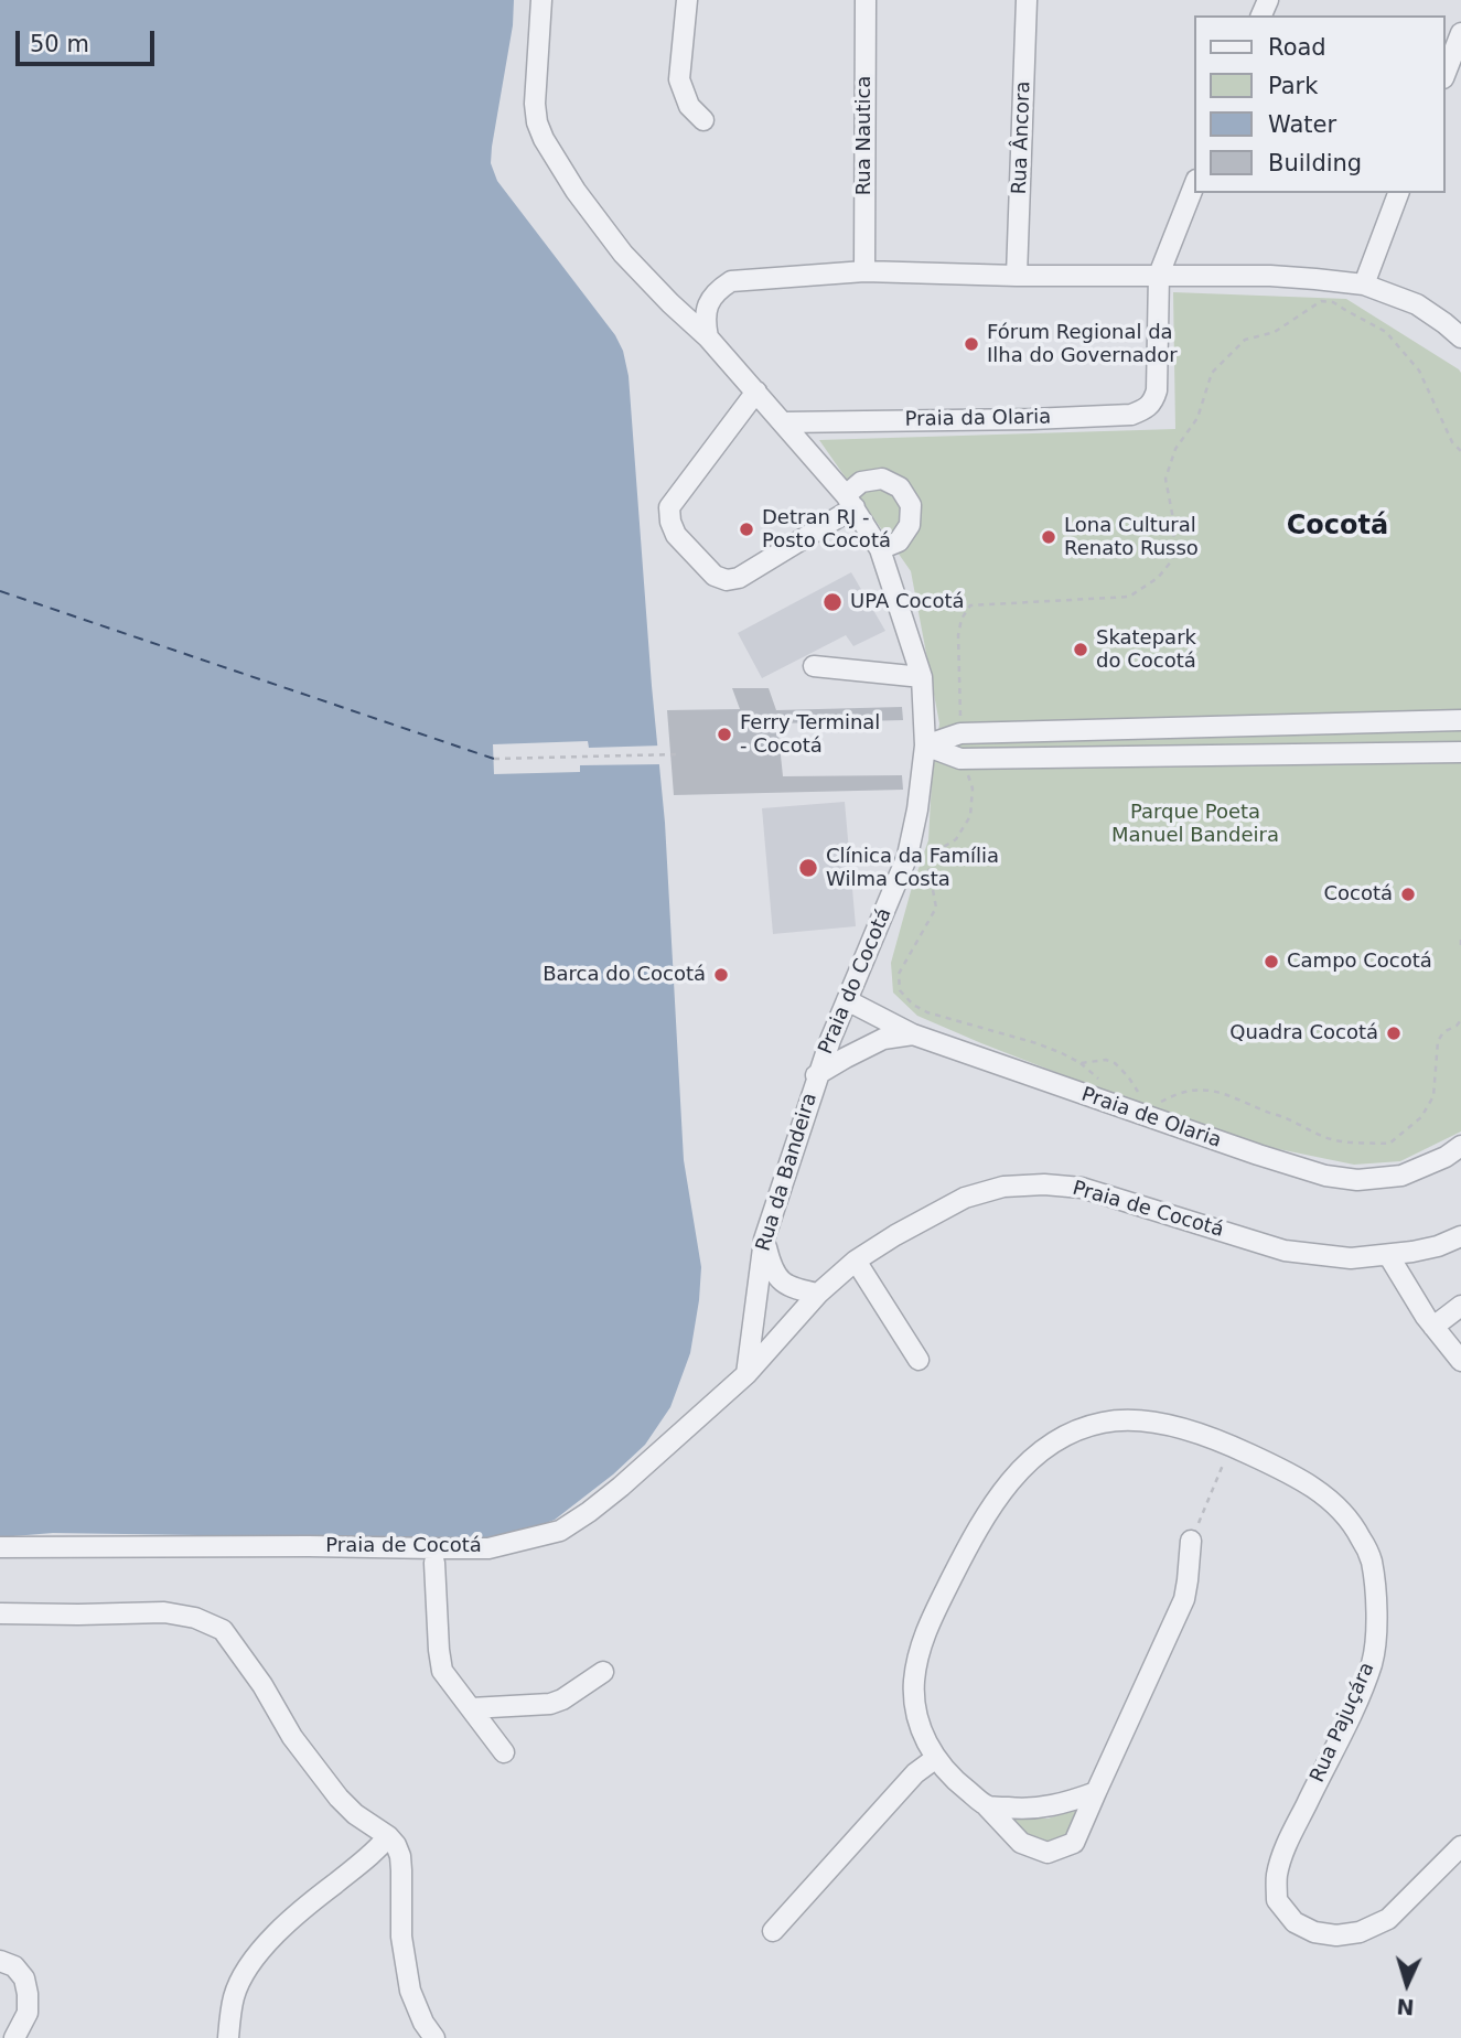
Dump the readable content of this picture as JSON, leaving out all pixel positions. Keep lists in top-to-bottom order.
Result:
{
  "streets": {
    "street": [
      "Rua Nautica",
      "Rua Âncora",
      "Praia da Olaria",
      "Praia do Cocotá",
      "Praia de Olaria",
      "Rua da Bandeira",
      "Praia de Cocotá",
      "Rua Pajuçára"
    ]
  },
  "crossings": [
    ["Praia da Olaria", "Praia do Cocotá"],
    ["Praia do Cocotá", "Praia de Olaria"],
    ["Praia do Cocotá", "Rua da Bandeira"],
    ["Praia de Olaria", "Rua da Bandeira"],
    ["Rua da Bandeira", "Praia de Cocotá"]
  ],
  "districts": ["Cocotá"],
  "parks": ["Parque Poeta Manuel Bandeira"],
  "places": [
    "Fórum Regional da Ilha do Governador",
    "Detran RJ - Posto Cocotá",
    "Lona Cultural Renato Russo",
    "UPA Cocotá",
    "Skatepark do Cocotá",
    "Ferry Terminal - Cocotá",
    "Clínica da Família Wilma Costa",
    "Cocotá",
    "Campo Cocotá",
    "Barca do Cocotá",
    "Quadra Cocotá"
  ],
  "legend": [
    "Road",
    "Park",
    "Water",
    "Building"
  ],
  "scale_bar": "50 m",
  "north": "bottom"
}
